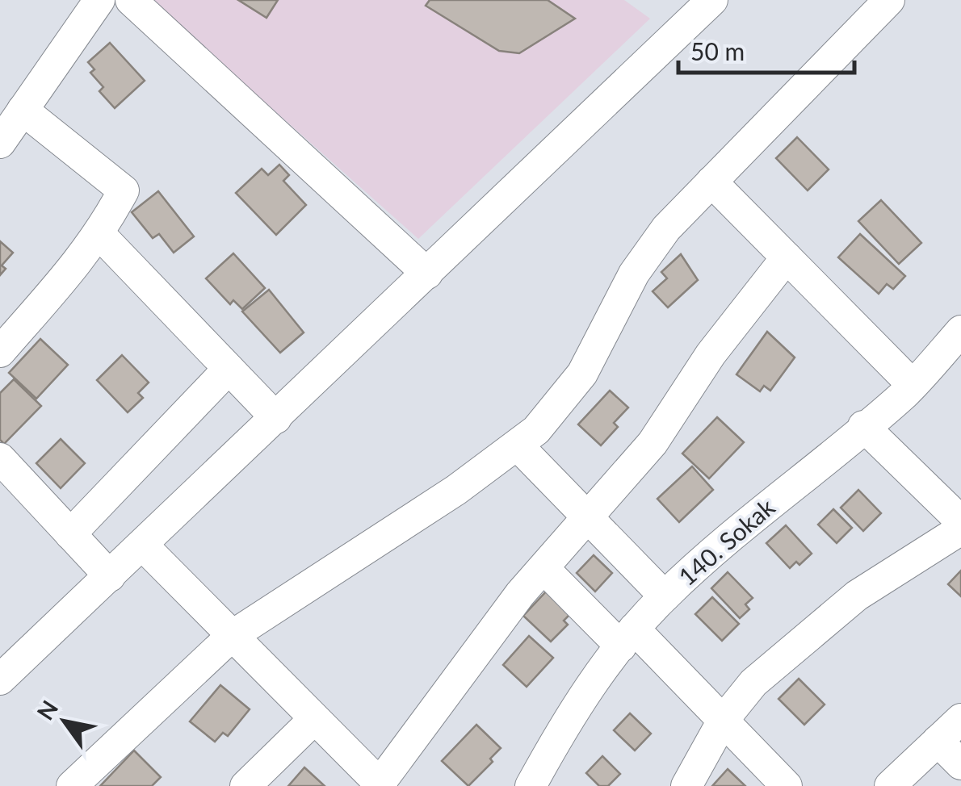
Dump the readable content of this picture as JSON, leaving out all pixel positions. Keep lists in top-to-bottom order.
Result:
{
  "streets": {
    "street": ["140. Sokak"]
  },
  "scale_bar": "50 m",
  "north": "top left"
}
